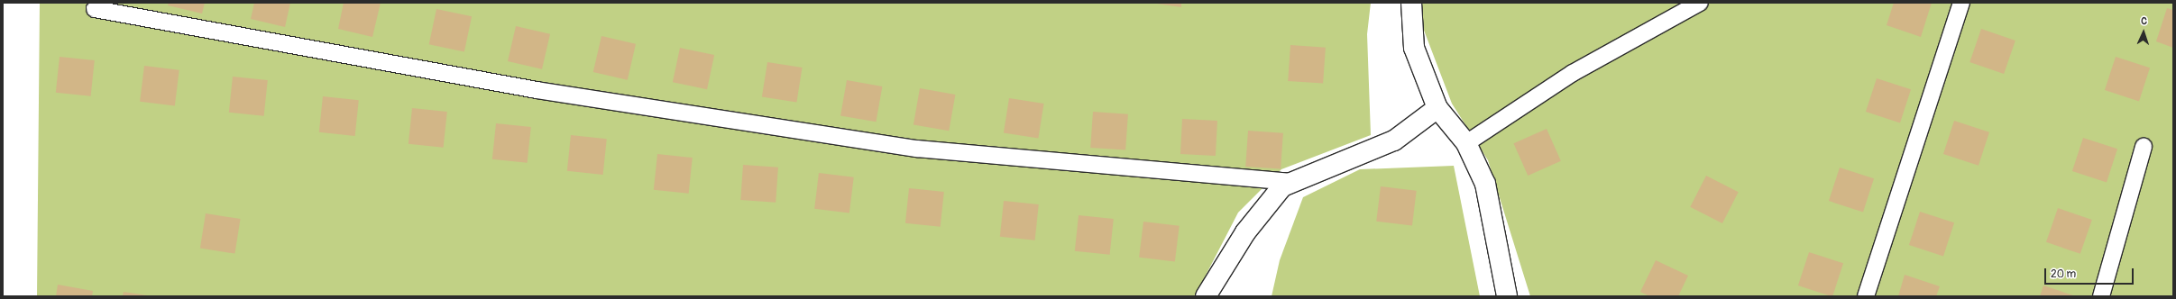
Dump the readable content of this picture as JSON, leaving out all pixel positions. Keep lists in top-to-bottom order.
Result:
{
  "scale_bar": "20 m",
  "north": "top"
}
